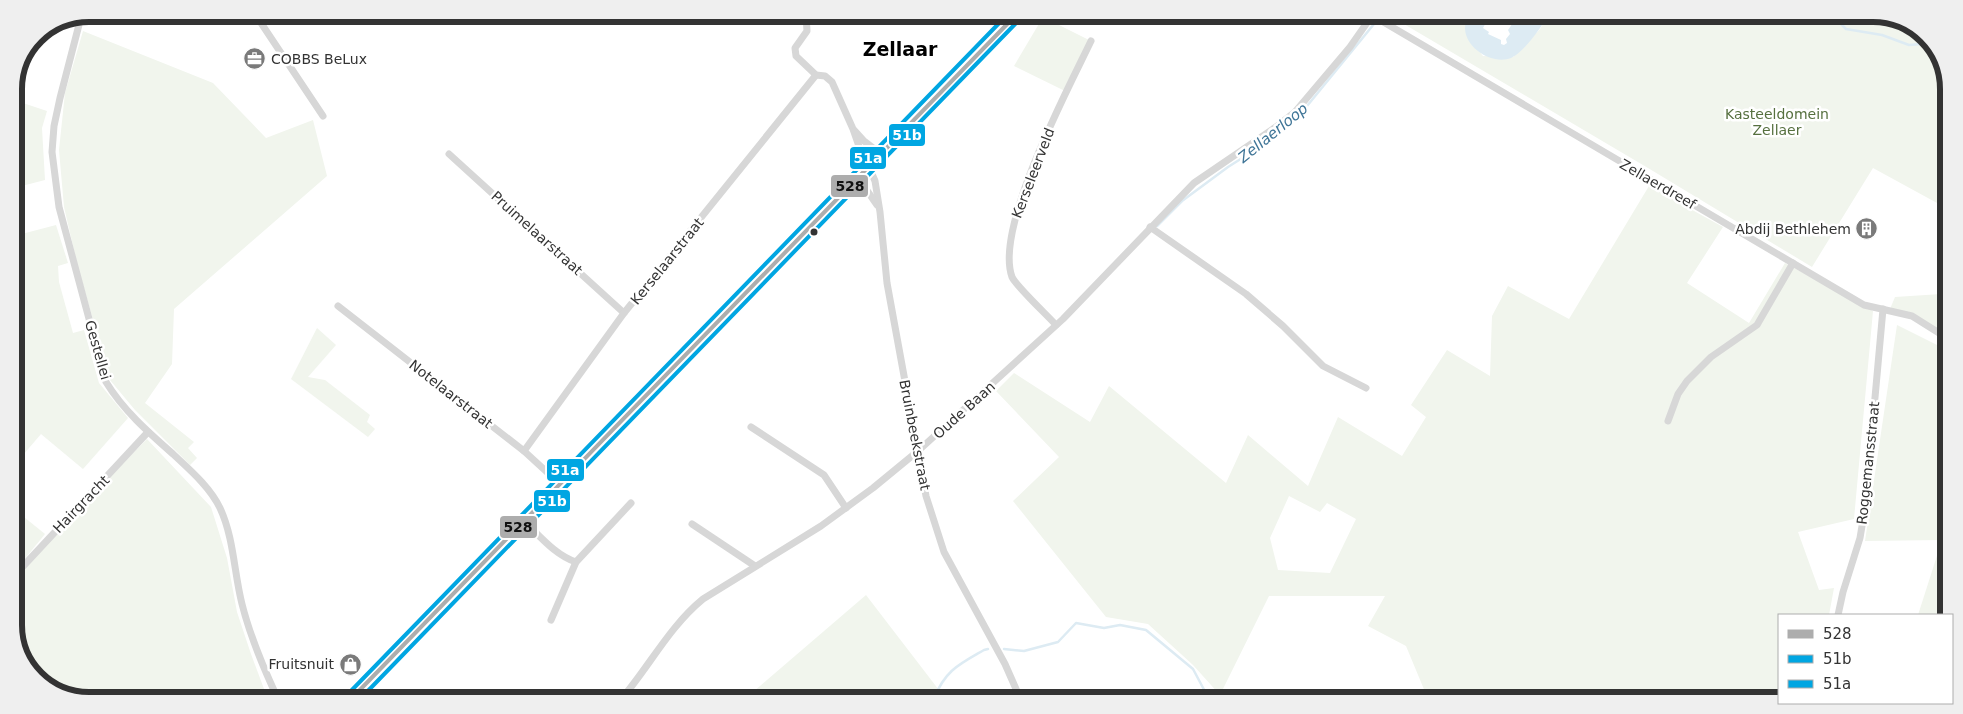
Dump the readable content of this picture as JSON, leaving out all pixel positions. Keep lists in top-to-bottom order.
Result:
{
  "streets": {
    "street": [
      "Kerseleerveld",
      "Zellaerdreef",
      "Pruimelaarstraat",
      "Kerselaarstraat",
      "Gestellei",
      "Notelaarstraat",
      "Oude Baan",
      "Bruinbeekstraat",
      "Roggemansstraat",
      "Hairgracht"
    ]
  },
  "crossings": [
    ["Kerseleerveld", "Oude Baan"],
    ["Zellaerdreef", "Roggemansstraat"],
    ["Pruimelaarstraat", "Kerselaarstraat"],
    ["Kerselaarstraat", "Notelaarstraat"],
    ["Kerselaarstraat", "Bruinbeekstraat"],
    ["Gestellei", "Hairgracht"],
    ["Oude Baan", "Bruinbeekstraat"]
  ],
  "districts": ["Zellaar"],
  "water": ["Zellaerloop"],
  "parks": ["Kasteeldomein Zellaer"],
  "places": {
    "office": ["COBBS BeLux"],
    "building": ["Abdij Bethlehem"],
    "shop": ["Fruitsnuit"]
  },
  "lines": ["transit line 528", "transit line 51b", "transit line 51a"],
  "legend": ["528", "51b", "51a"]
}
